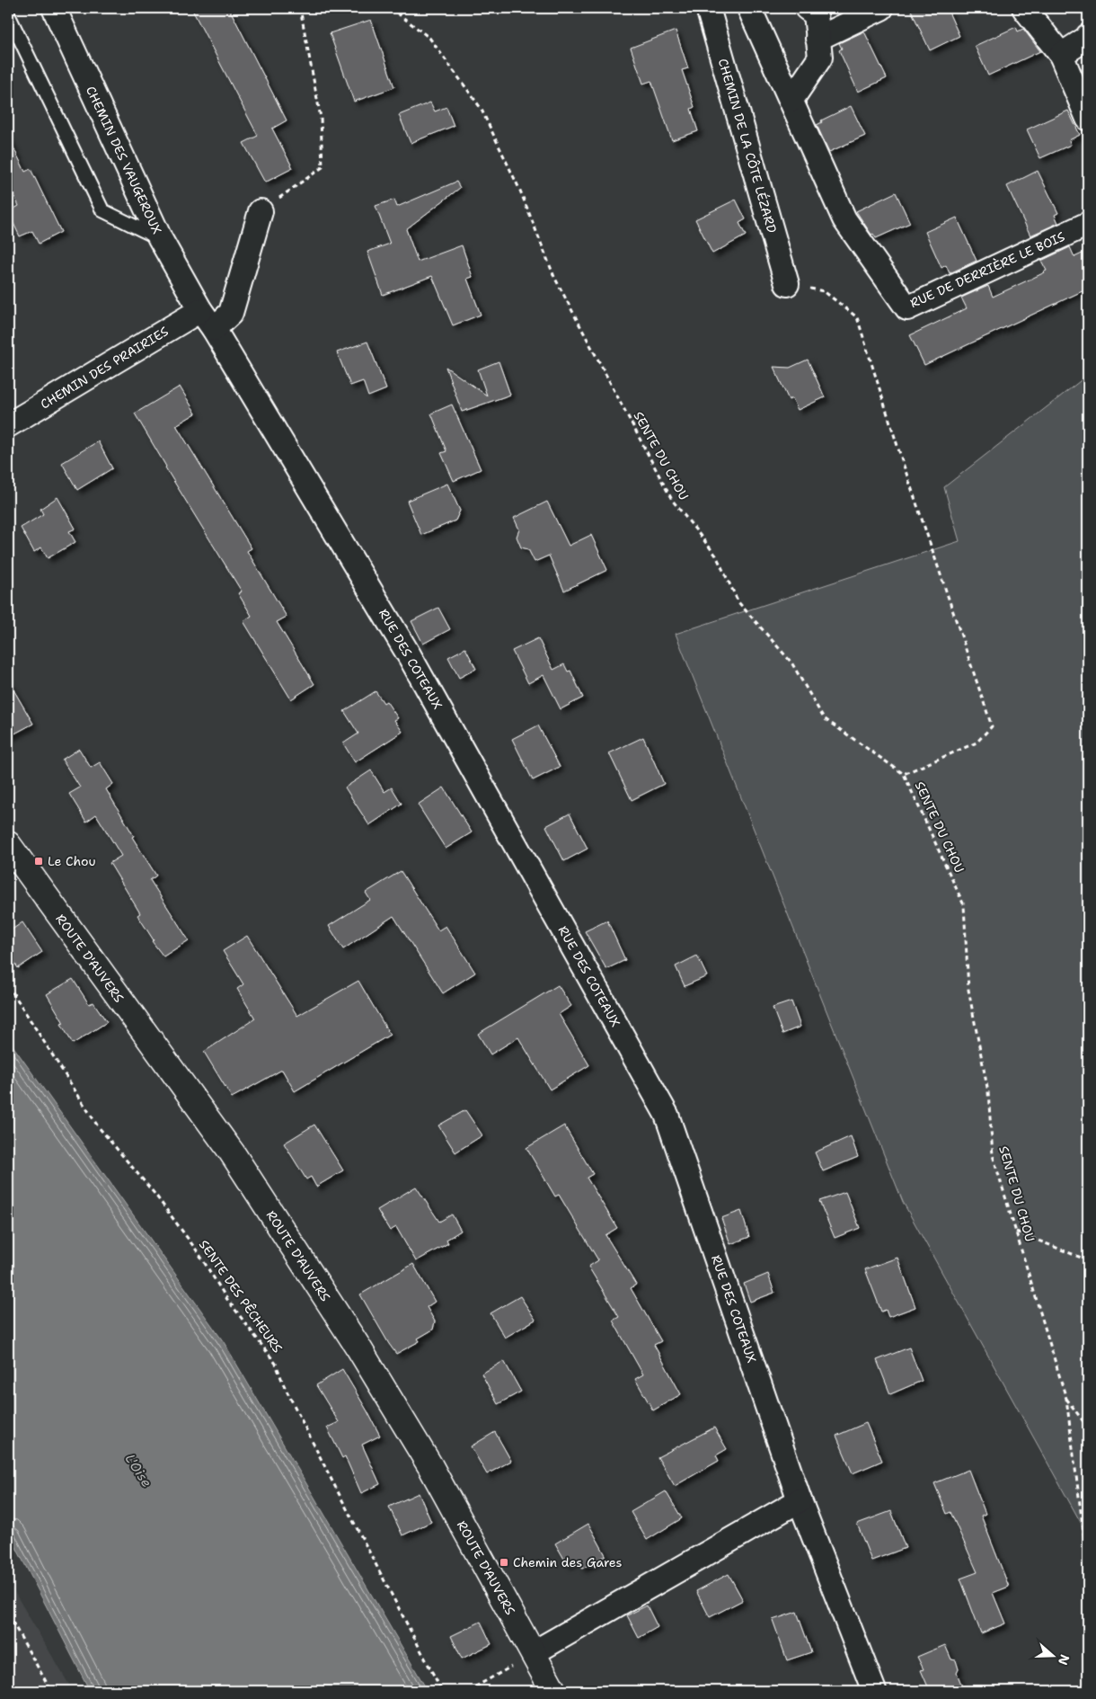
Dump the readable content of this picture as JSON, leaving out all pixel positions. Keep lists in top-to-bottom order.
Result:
{
  "streets": {
    "main road": ["ROUTE D'AUVERS"],
    "street": [
      "CHEMIN DE LA CÔTE LÉZARD",
      "CHEMIN DES VAUGEROUX",
      "RUE DE DERRIÈRE LE BOIS",
      "CHEMIN DES PRAIRIES",
      "RUE DES COTEAUX"
    ],
    "path": ["SENTE DU CHOU", "SENTE DES PÊCHEURS"]
  },
  "crossings": [
    ["CHEMIN DES VAUGEROUX", "CHEMIN DES PRAIRIES"],
    ["CHEMIN DES VAUGEROUX", "RUE DES COTEAUX"],
    ["CHEMIN DES PRAIRIES", "RUE DES COTEAUX"]
  ],
  "water": ["L'Oise"],
  "places": {
    "transit": ["Le Chou", "Chemin des Gares"]
  },
  "north": "right"
}
